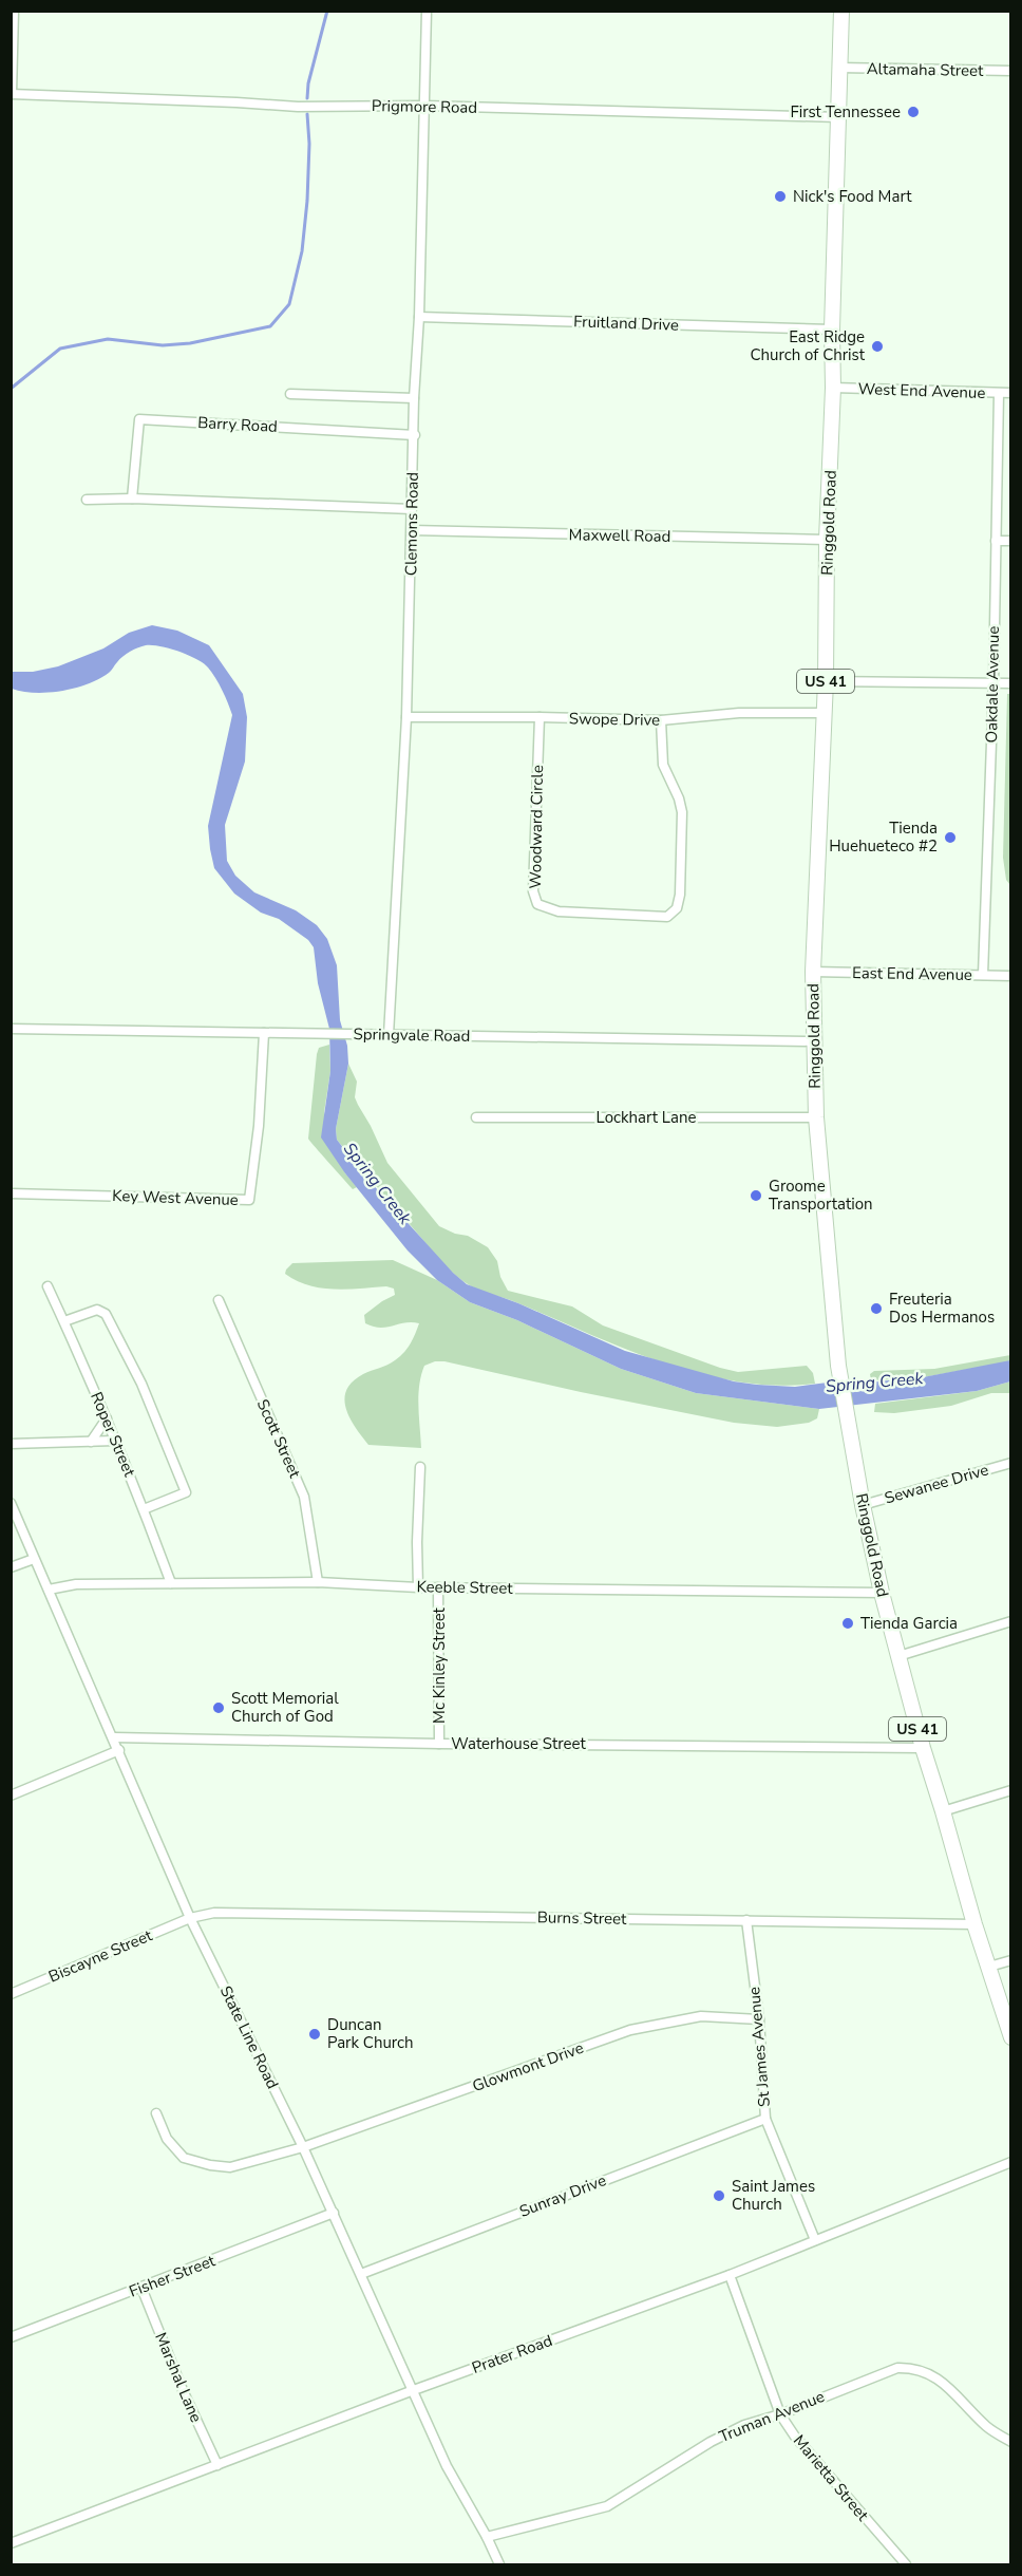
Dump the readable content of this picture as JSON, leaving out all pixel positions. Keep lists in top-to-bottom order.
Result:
{
  "streets": {
    "main road": ["Ringgold Road", "US 41"],
    "street": [
      "Altamaha Street",
      "Prigmore Road",
      "Fruitland Drive",
      "West End Avenue",
      "Barry Road",
      "Clemons Road",
      "Maxwell Road",
      "Oakdale Avenue",
      "Swope Drive",
      "Woodward Circle",
      "East End Avenue",
      "Springvale Road",
      "Lockhart Lane",
      "Key West Avenue",
      "Roper Street",
      "Scott Street",
      "Sewanee Drive",
      "Keeble Street",
      "Mc Kinley Street",
      "Waterhouse Street",
      "Burns Street",
      "Biscayne Street",
      "State Line Road",
      "St James Avenue",
      "Glowmont Drive",
      "Sunray Drive",
      "Fisher Street",
      "Prater Road",
      "Marshal Lane",
      "Truman Avenue",
      "Marietta Street"
    ]
  },
  "crossings": [
    ["Altamaha Street", "Ringgold Road"],
    ["Prigmore Road", "Ringgold Road"],
    ["Prigmore Road", "Clemons Road"],
    ["Fruitland Drive", "Ringgold Road"],
    ["Fruitland Drive", "Clemons Road"],
    ["West End Avenue", "Ringgold Road"],
    ["West End Avenue", "Oakdale Avenue"],
    ["Barry Road", "Clemons Road"],
    ["Ringgold Road", "Maxwell Road"],
    ["Ringgold Road", "Swope Drive"],
    ["Ringgold Road", "East End Avenue"],
    ["Ringgold Road", "Springvale Road"],
    ["Ringgold Road", "Lockhart Lane"],
    ["Ringgold Road", "Sewanee Drive"],
    ["Ringgold Road", "Keeble Street"],
    ["Ringgold Road", "Waterhouse Street"],
    ["Ringgold Road", "Burns Street"],
    ["Clemons Road", "Maxwell Road"],
    ["Clemons Road", "Swope Drive"],
    ["Clemons Road", "Springvale Road"],
    ["Oakdale Avenue", "East End Avenue"],
    ["Swope Drive", "Woodward Circle"],
    ["Springvale Road", "Key West Avenue"],
    ["Roper Street", "Keeble Street"],
    ["Scott Street", "Keeble Street"],
    ["Keeble Street", "Mc Kinley Street"],
    ["Keeble Street", "State Line Road"],
    ["Mc Kinley Street", "Waterhouse Street"],
    ["Waterhouse Street", "State Line Road"],
    ["Burns Street", "Biscayne Street"],
    ["Burns Street", "State Line Road"],
    ["Burns Street", "St James Avenue"],
    ["Biscayne Street", "State Line Road"],
    ["State Line Road", "Glowmont Drive"],
    ["State Line Road", "Sunray Drive"],
    ["State Line Road", "Fisher Street"],
    ["State Line Road", "Prater Road"],
    ["State Line Road", "Truman Avenue"],
    ["St James Avenue", "Glowmont Drive"],
    ["St James Avenue", "Sunray Drive"],
    ["St James Avenue", "Prater Road"],
    ["Fisher Street", "Marshal Lane"],
    ["Prater Road", "Marshal Lane"],
    ["Prater Road", "Marietta Street"],
    ["Truman Avenue", "Marietta Street"]
  ],
  "water": ["Spring Creek"],
  "places": [
    "First Tennessee",
    "Nick's Food Mart",
    "East Ridge Church of Christ",
    "Tienda Huehueteco #2",
    "Groome Transportation",
    "Freuteria Dos Hermanos",
    "Tienda Garcia",
    "Scott Memorial Church of God",
    "Duncan Park Church",
    "Saint James Church"
  ]
}
